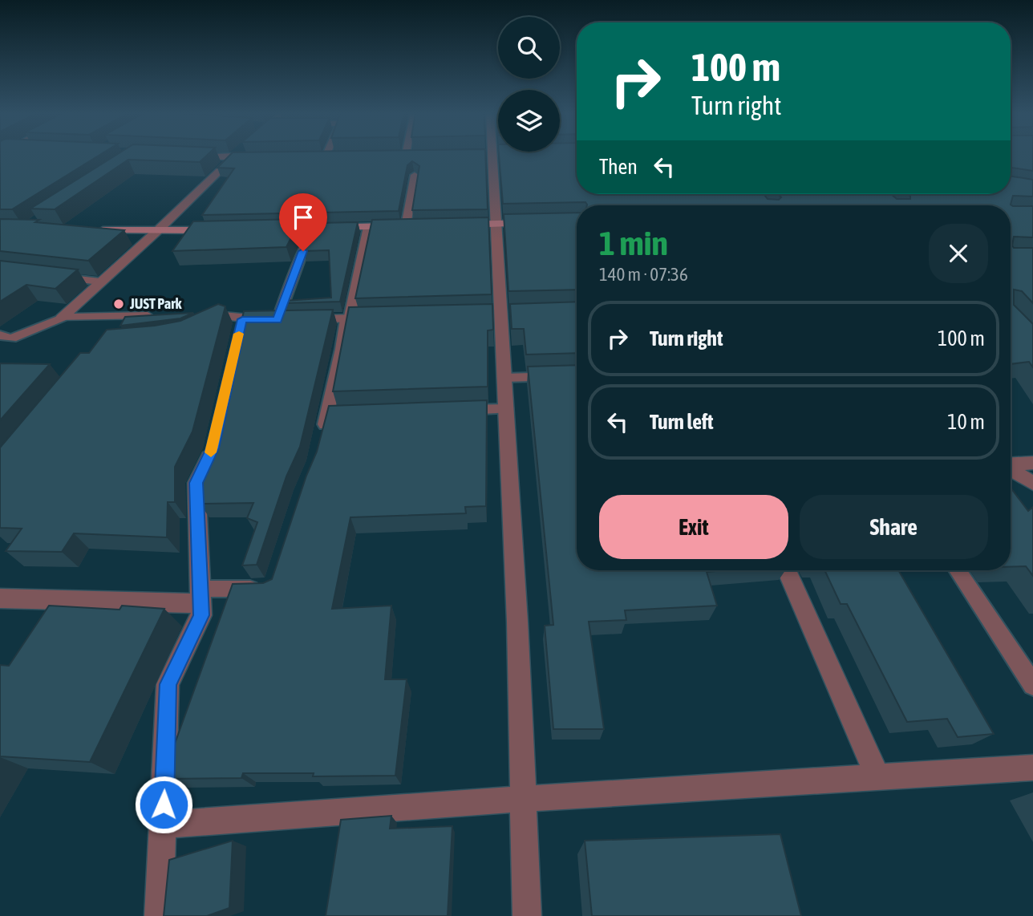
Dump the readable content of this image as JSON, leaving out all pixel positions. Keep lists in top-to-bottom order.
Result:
{
  "places": ["JUST Park"],
  "page": {
    "turn": ["100 m", "Turn right"],
    "then": "Then",
    "heading": ["1 min", "140 m · 07:36"],
    "list": [
      {
        "name": "Turn right",
        "value": "100 m"
      },
      {
        "name": "Turn left",
        "value": "10 m"
      }
    ],
    "buttons": ["Exit", "Share"]
  }
}
